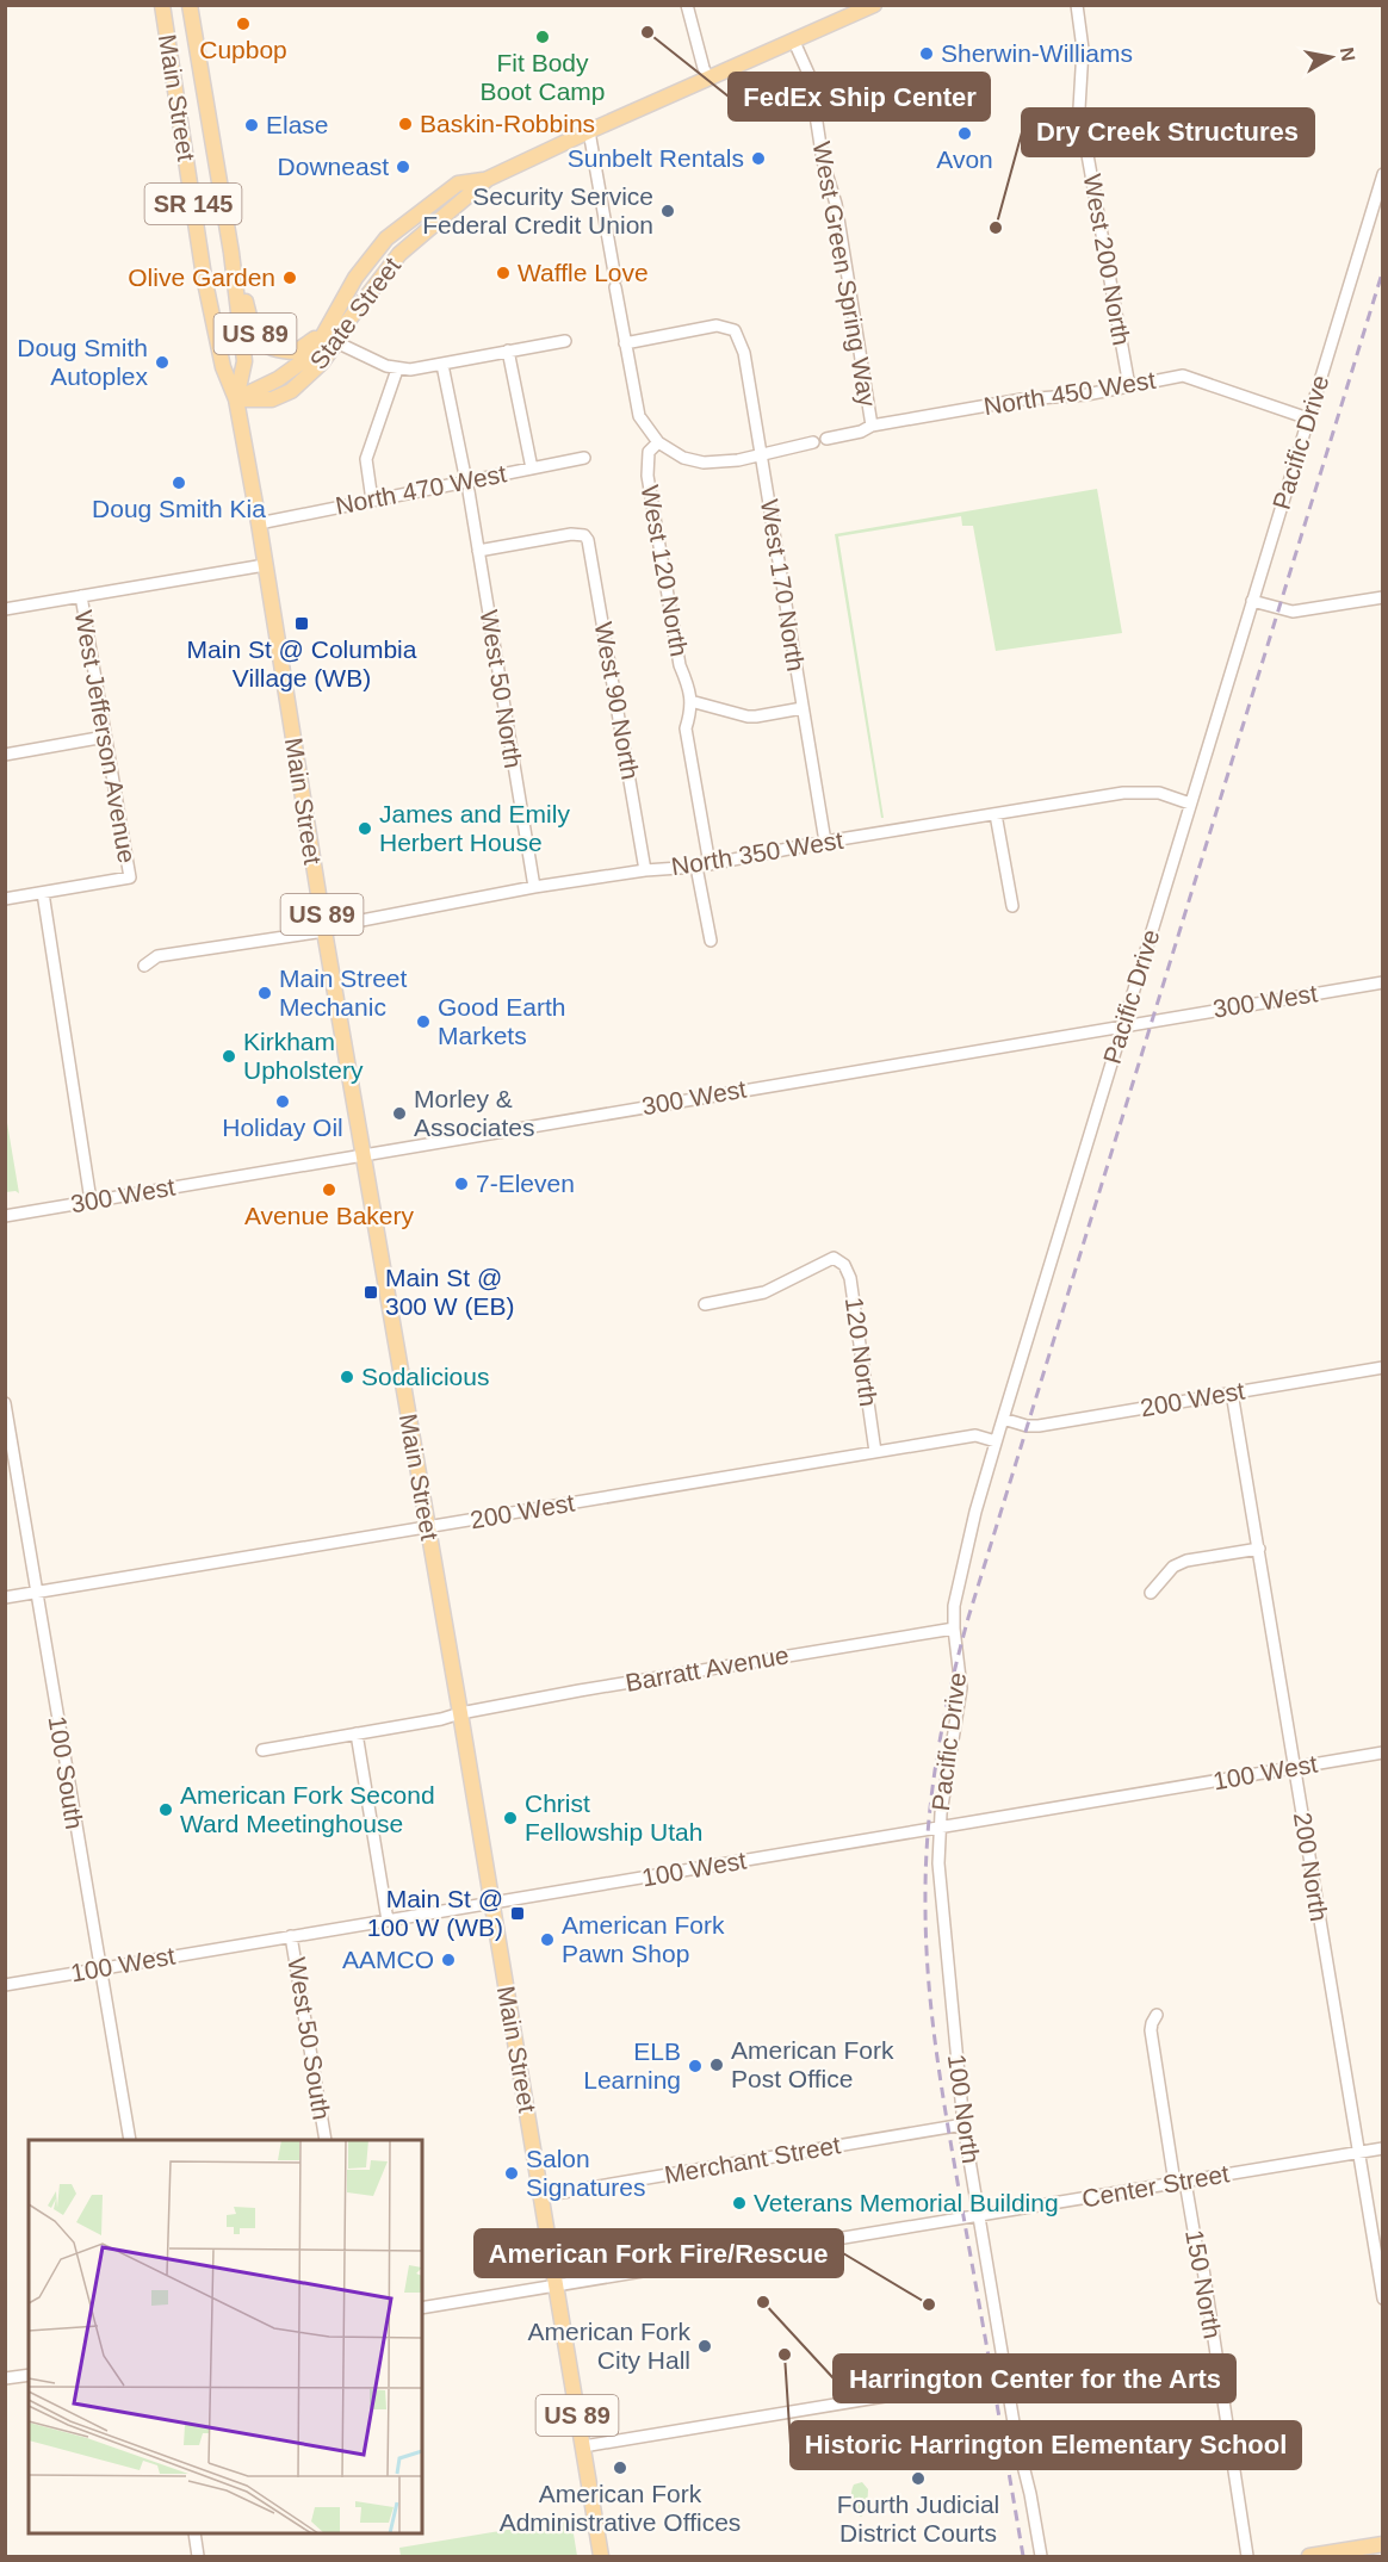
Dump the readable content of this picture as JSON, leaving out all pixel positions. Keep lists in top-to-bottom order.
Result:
{
  "streets": {
    "main road": [
      "Main Street",
      "SR 145",
      "State Street",
      "US 89"
    ],
    "street": [
      "West 200 North",
      "West Green Spring Way",
      "North 450 West",
      "Pacific Drive",
      "North 470 West",
      "West 120 North",
      "West 170 North",
      "West 50 North",
      "West 90 North",
      "West Jefferson Avenue",
      "North 350 West",
      "300 West",
      "120 North",
      "200 West",
      "Barratt Avenue",
      "100 South",
      "100 West",
      "200 North",
      "West 50 South",
      "100 North",
      "Merchant Street",
      "Center Street",
      "150 North"
    ]
  },
  "crossings": [
    ["Main Street", "State Street"],
    ["Main Street", "North 470 West"],
    ["Main Street", "North 350 West"],
    ["Main Street", "300 West"],
    ["Main Street", "200 West"],
    ["Main Street", "Barratt Avenue"],
    ["Main Street", "100 West"],
    ["Main Street", "Merchant Street"],
    ["Main Street", "Center Street"],
    ["West 200 North", "North 450 West"],
    ["West Green Spring Way", "State Street"],
    ["West Green Spring Way", "North 450 West"],
    ["North 450 West", "Pacific Drive"],
    ["Pacific Drive", "North 350 West"],
    ["Pacific Drive", "300 West"],
    ["Pacific Drive", "200 West"],
    ["Pacific Drive", "Barratt Avenue"],
    ["Pacific Drive", "100 West"],
    ["Pacific Drive", "100 North"],
    ["North 470 West", "West 50 North"],
    ["West 120 North", "North 350 West"],
    ["West 170 North", "North 350 West"],
    ["West 50 North", "West 90 North"],
    ["West 50 North", "North 350 West"],
    ["West 90 North", "North 350 West"],
    ["120 North", "200 West"],
    ["200 West", "100 South"],
    ["200 West", "200 North"],
    ["100 South", "100 West"],
    ["100 West", "200 North"],
    ["100 West", "West 50 South"],
    ["100 West", "100 North"],
    ["200 North", "Center Street"],
    ["100 North", "Merchant Street"],
    ["100 North", "Center Street"],
    ["Center Street", "150 North"]
  ],
  "places": {
    "other": [
      "Cupbop",
      "FedEx Ship Center",
      "Fit Body Boot Camp",
      "Sherwin-Williams",
      "Baskin-Robbins",
      "Elase",
      "Avon",
      "Sunbelt Rentals",
      "Downeast",
      "Security Service Federal Credit Union",
      "Dry Creek Structures",
      "Waffle Love",
      "Olive Garden",
      "Doug Smith Autoplex",
      "Doug Smith Kia",
      "James and Emily Herbert House",
      "Main Street Mechanic",
      "Good Earth Markets",
      "Kirkham Upholstery",
      "Holiday Oil",
      "Morley & Associates",
      "7-Eleven",
      "Avenue Bakery",
      "Sodalicious",
      "American Fork Second Ward Meetinghouse",
      "Christ Fellowship Utah",
      "American Fork Pawn Shop",
      "AAMCO",
      "American Fork Post Office",
      "ELB Learning",
      "Salon Signatures",
      "Veterans Memorial Building",
      "Harrington Center for the Arts",
      "American Fork Fire/Rescue",
      "American Fork City Hall",
      "Historic Harrington Elementary School",
      "American Fork Administrative Offices",
      "Fourth Judicial District Courts"
    ],
    "transit": ["Main St @ Columbia Village (WB)", "Main St @ 300 W (EB)", "Main St @ 100 W (WB)"]
  },
  "north": "right"
}
